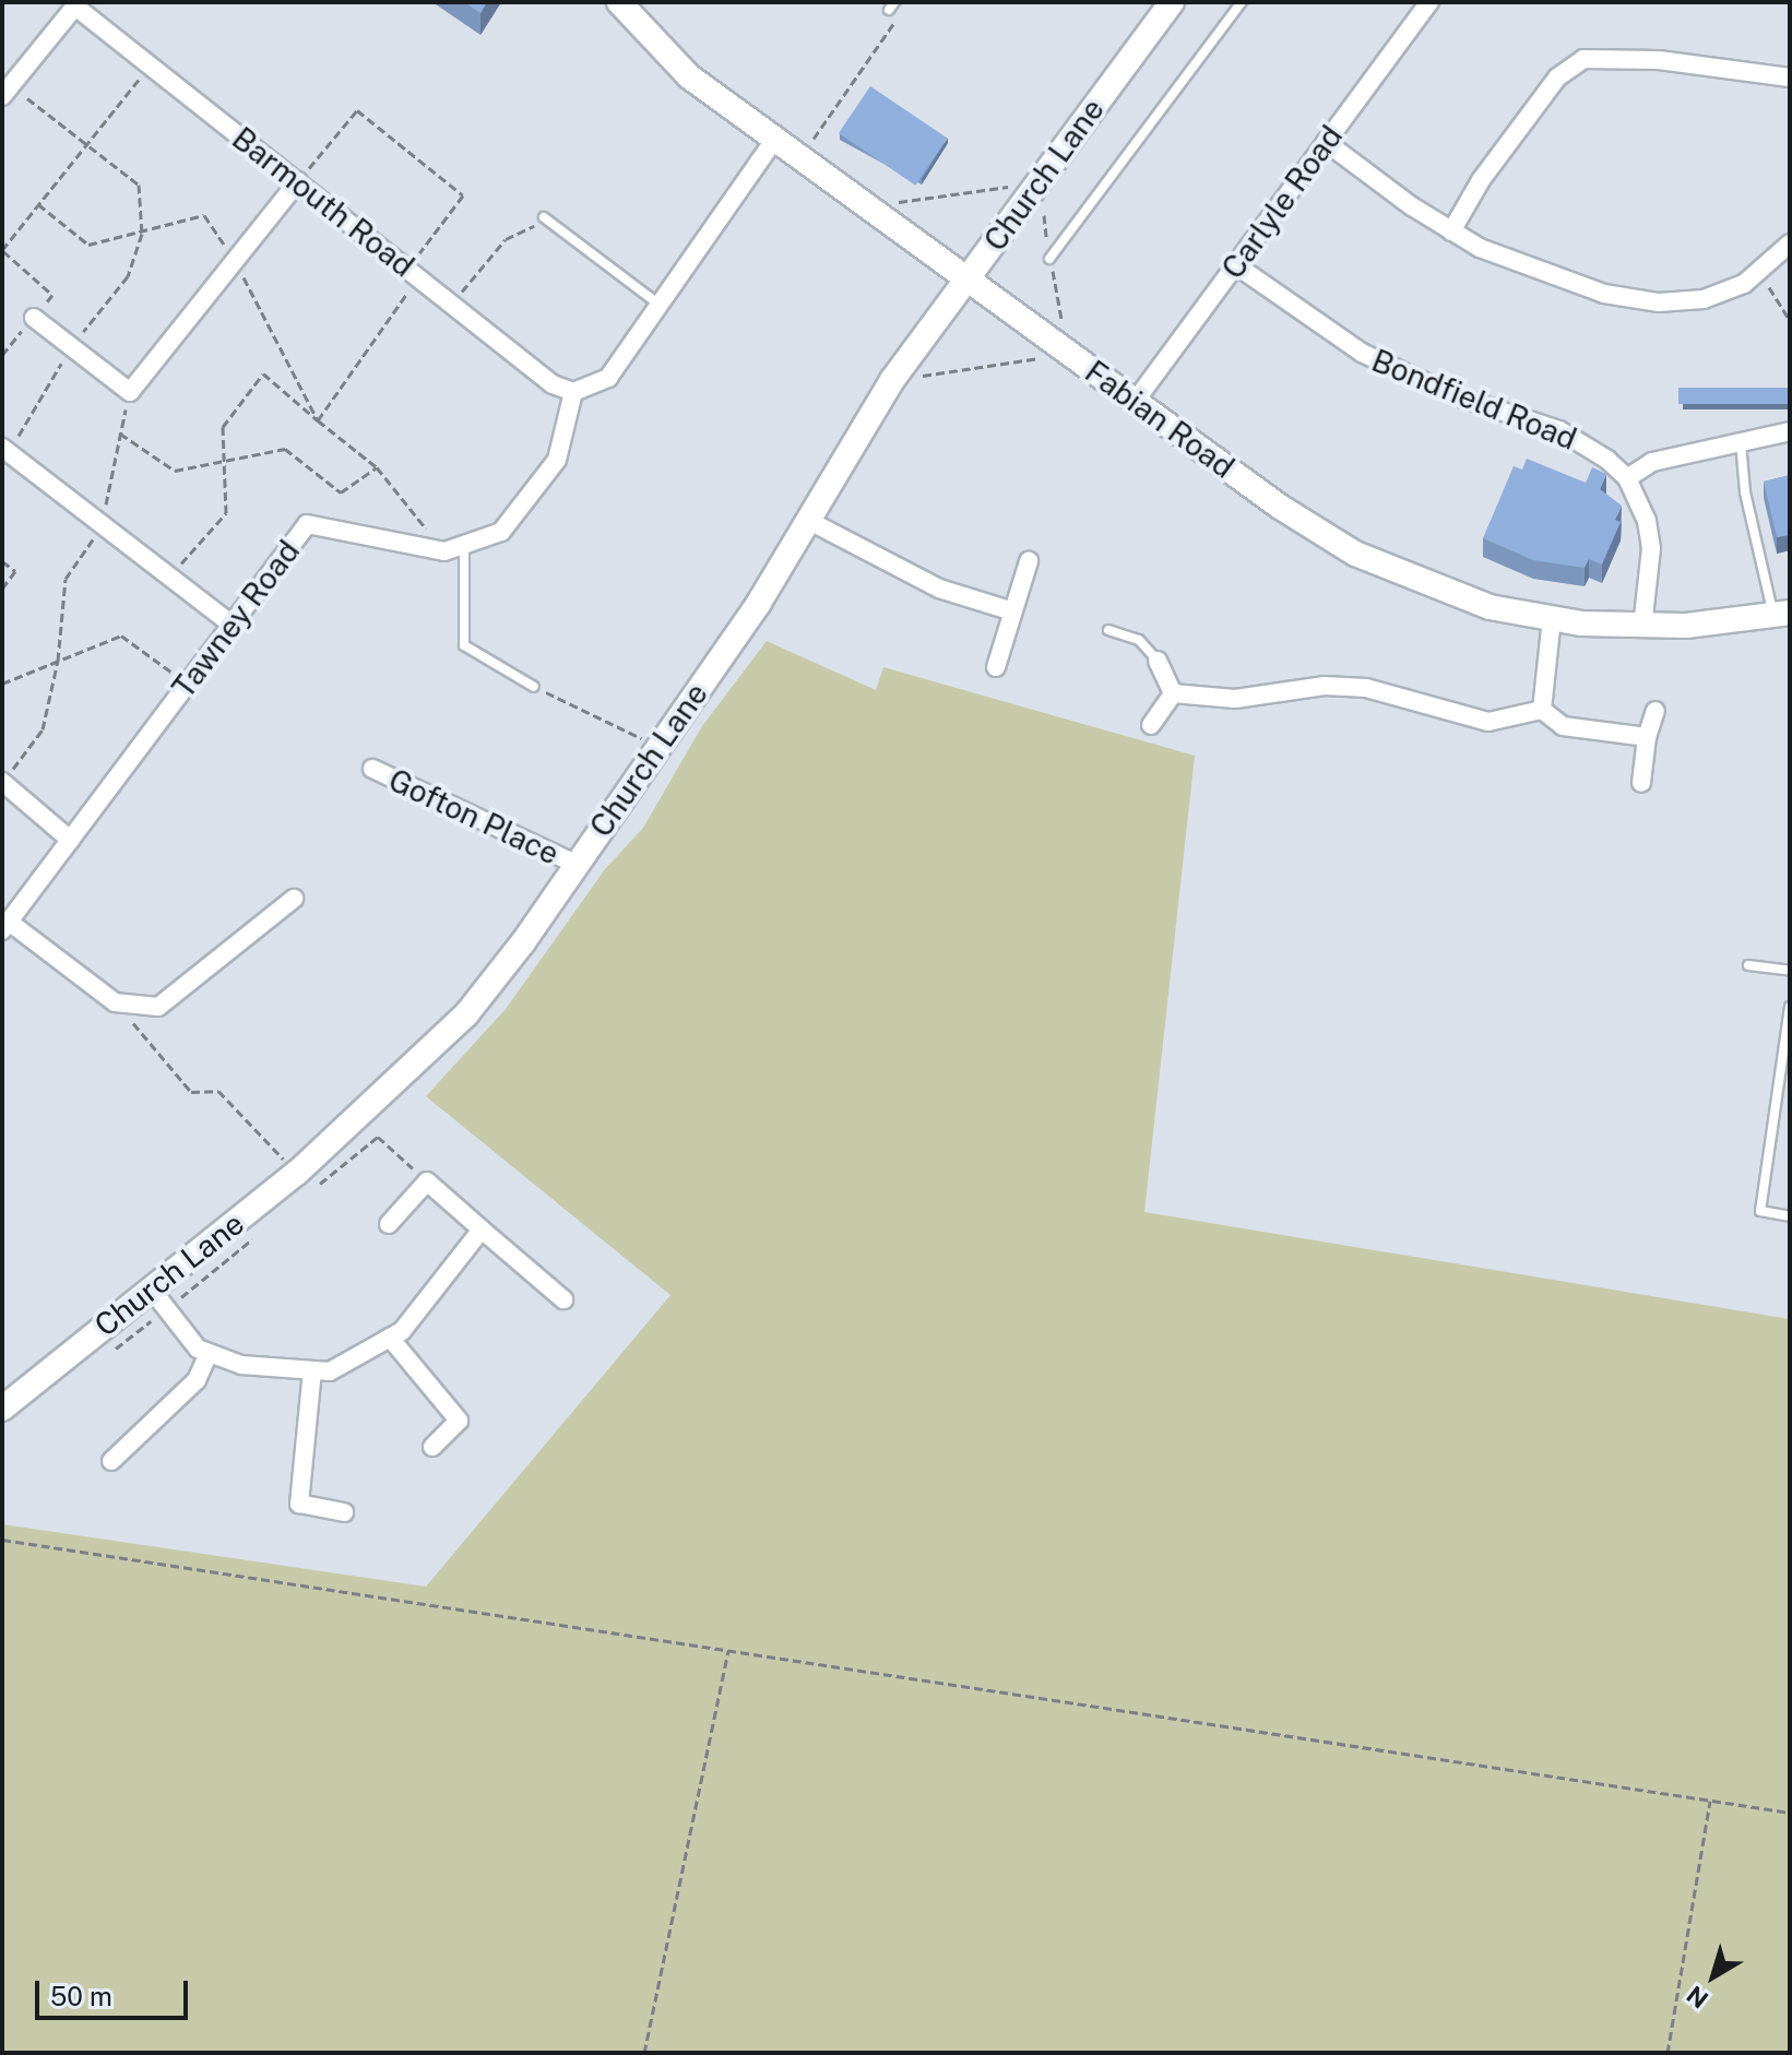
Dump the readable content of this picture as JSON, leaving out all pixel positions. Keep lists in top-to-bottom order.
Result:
{
  "streets": {
    "street": [
      "Church Lane",
      "Barmouth Road",
      "Carlyle Road",
      "Bondfield Road",
      "Fabian Road",
      "Tawney Road",
      "Gofton Place"
    ]
  },
  "crossings": [
    ["Church Lane", "Fabian Road"],
    ["Church Lane", "Gofton Place"],
    ["Barmouth Road", "Tawney Road"],
    ["Carlyle Road", "Bondfield Road"],
    ["Carlyle Road", "Fabian Road"],
    ["Bondfield Road", "Fabian Road"]
  ],
  "scale_bar": "50 m",
  "north": "bottom left"
}
